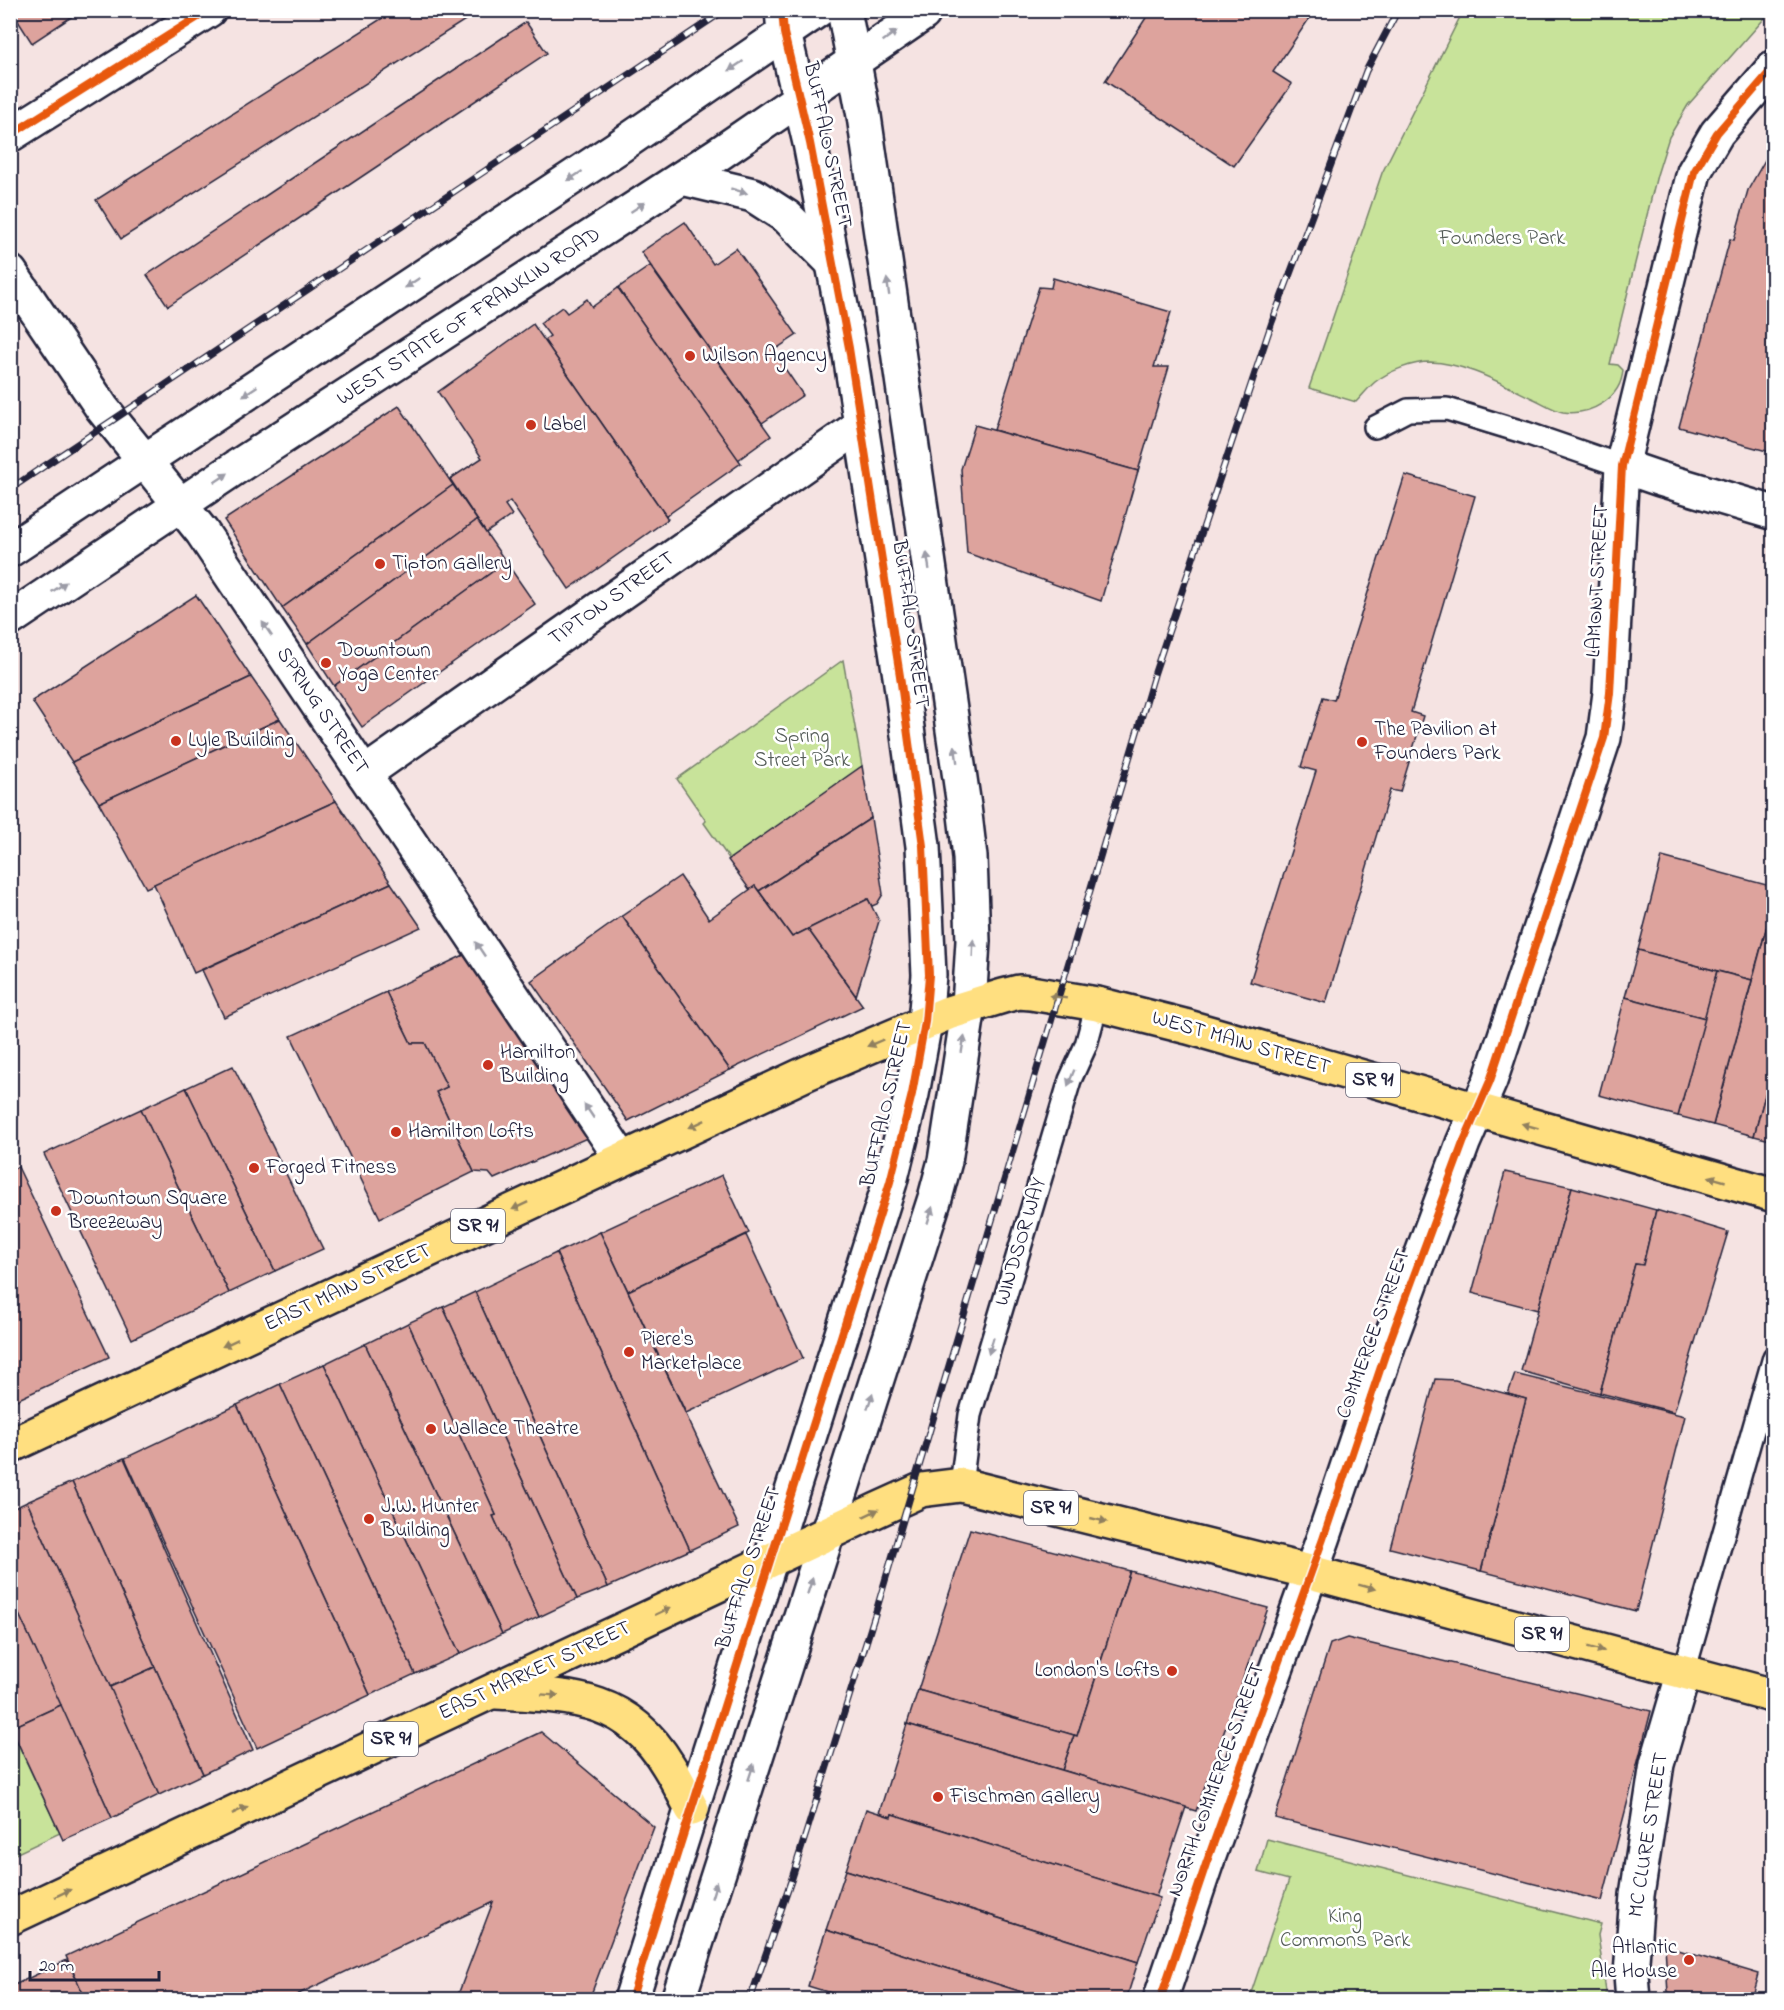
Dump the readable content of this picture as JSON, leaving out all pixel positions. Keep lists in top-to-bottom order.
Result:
{
  "streets": {
    "main road": [
      "WEST MAIN STREET",
      "SR 91",
      "EAST MAIN STREET",
      "EAST MARKET STREET"
    ],
    "street": [
      "BUFFALO STREET",
      "WEST STATE OF FRANKLIN ROAD",
      "LAMONT STREET",
      "TIPTON STREET",
      "SPRING STREET",
      "COMMERCE STREET",
      "NORTH COMMERCE STREET",
      "MC CLURE STREET"
    ],
    "lane": ["WINDSOR WAY"]
  },
  "crossings": [
    ["BUFFALO STREET", "WEST STATE OF FRANKLIN ROAD"],
    ["BUFFALO STREET", "TIPTON STREET"],
    ["BUFFALO STREET", "WEST MAIN STREET"],
    ["BUFFALO STREET", "SR 91"],
    ["BUFFALO STREET", "EAST MAIN STREET"],
    ["BUFFALO STREET", "EAST MARKET STREET"],
    ["WEST STATE OF FRANKLIN ROAD", "SPRING STREET"],
    ["LAMONT STREET", "WEST MAIN STREET"],
    ["LAMONT STREET", "COMMERCE STREET"],
    ["TIPTON STREET", "SPRING STREET"],
    ["SPRING STREET", "EAST MAIN STREET"],
    ["WEST MAIN STREET", "WINDSOR WAY"],
    ["WEST MAIN STREET", "EAST MAIN STREET"],
    ["WEST MAIN STREET", "COMMERCE STREET"],
    ["SR 91", "WINDSOR WAY"],
    ["SR 91", "COMMERCE STREET"],
    ["SR 91", "EAST MARKET STREET"],
    ["SR 91", "NORTH COMMERCE STREET"],
    ["SR 91", "MC CLURE STREET"],
    ["COMMERCE STREET", "NORTH COMMERCE STREET"]
  ],
  "one_way": [
    "SPRING STREET",
    "WEST MAIN STREET",
    "WINDSOR WAY",
    "EAST MAIN STREET",
    "EAST MARKET STREET"
  ],
  "parks": ["Founders Park", "Spring Street Park", "King Commons Park"],
  "places": [
    "Wilson Agency",
    "Label",
    "Tipton Gallery",
    "Downtown Yoga Center",
    "Lyle Building",
    "The Pavilion at Founders Park",
    "Hamilton Building",
    "Hamilton Lofts",
    "Forged Fitness",
    "Downtown Square Breezeway",
    "Piere's Marketplace",
    "Wallace Theatre",
    "J.W. Hunter Building",
    "London's Lofts",
    "Fischman Gallery",
    "Atlantic Ale House"
  ],
  "scale_bar": "20 m"
}
